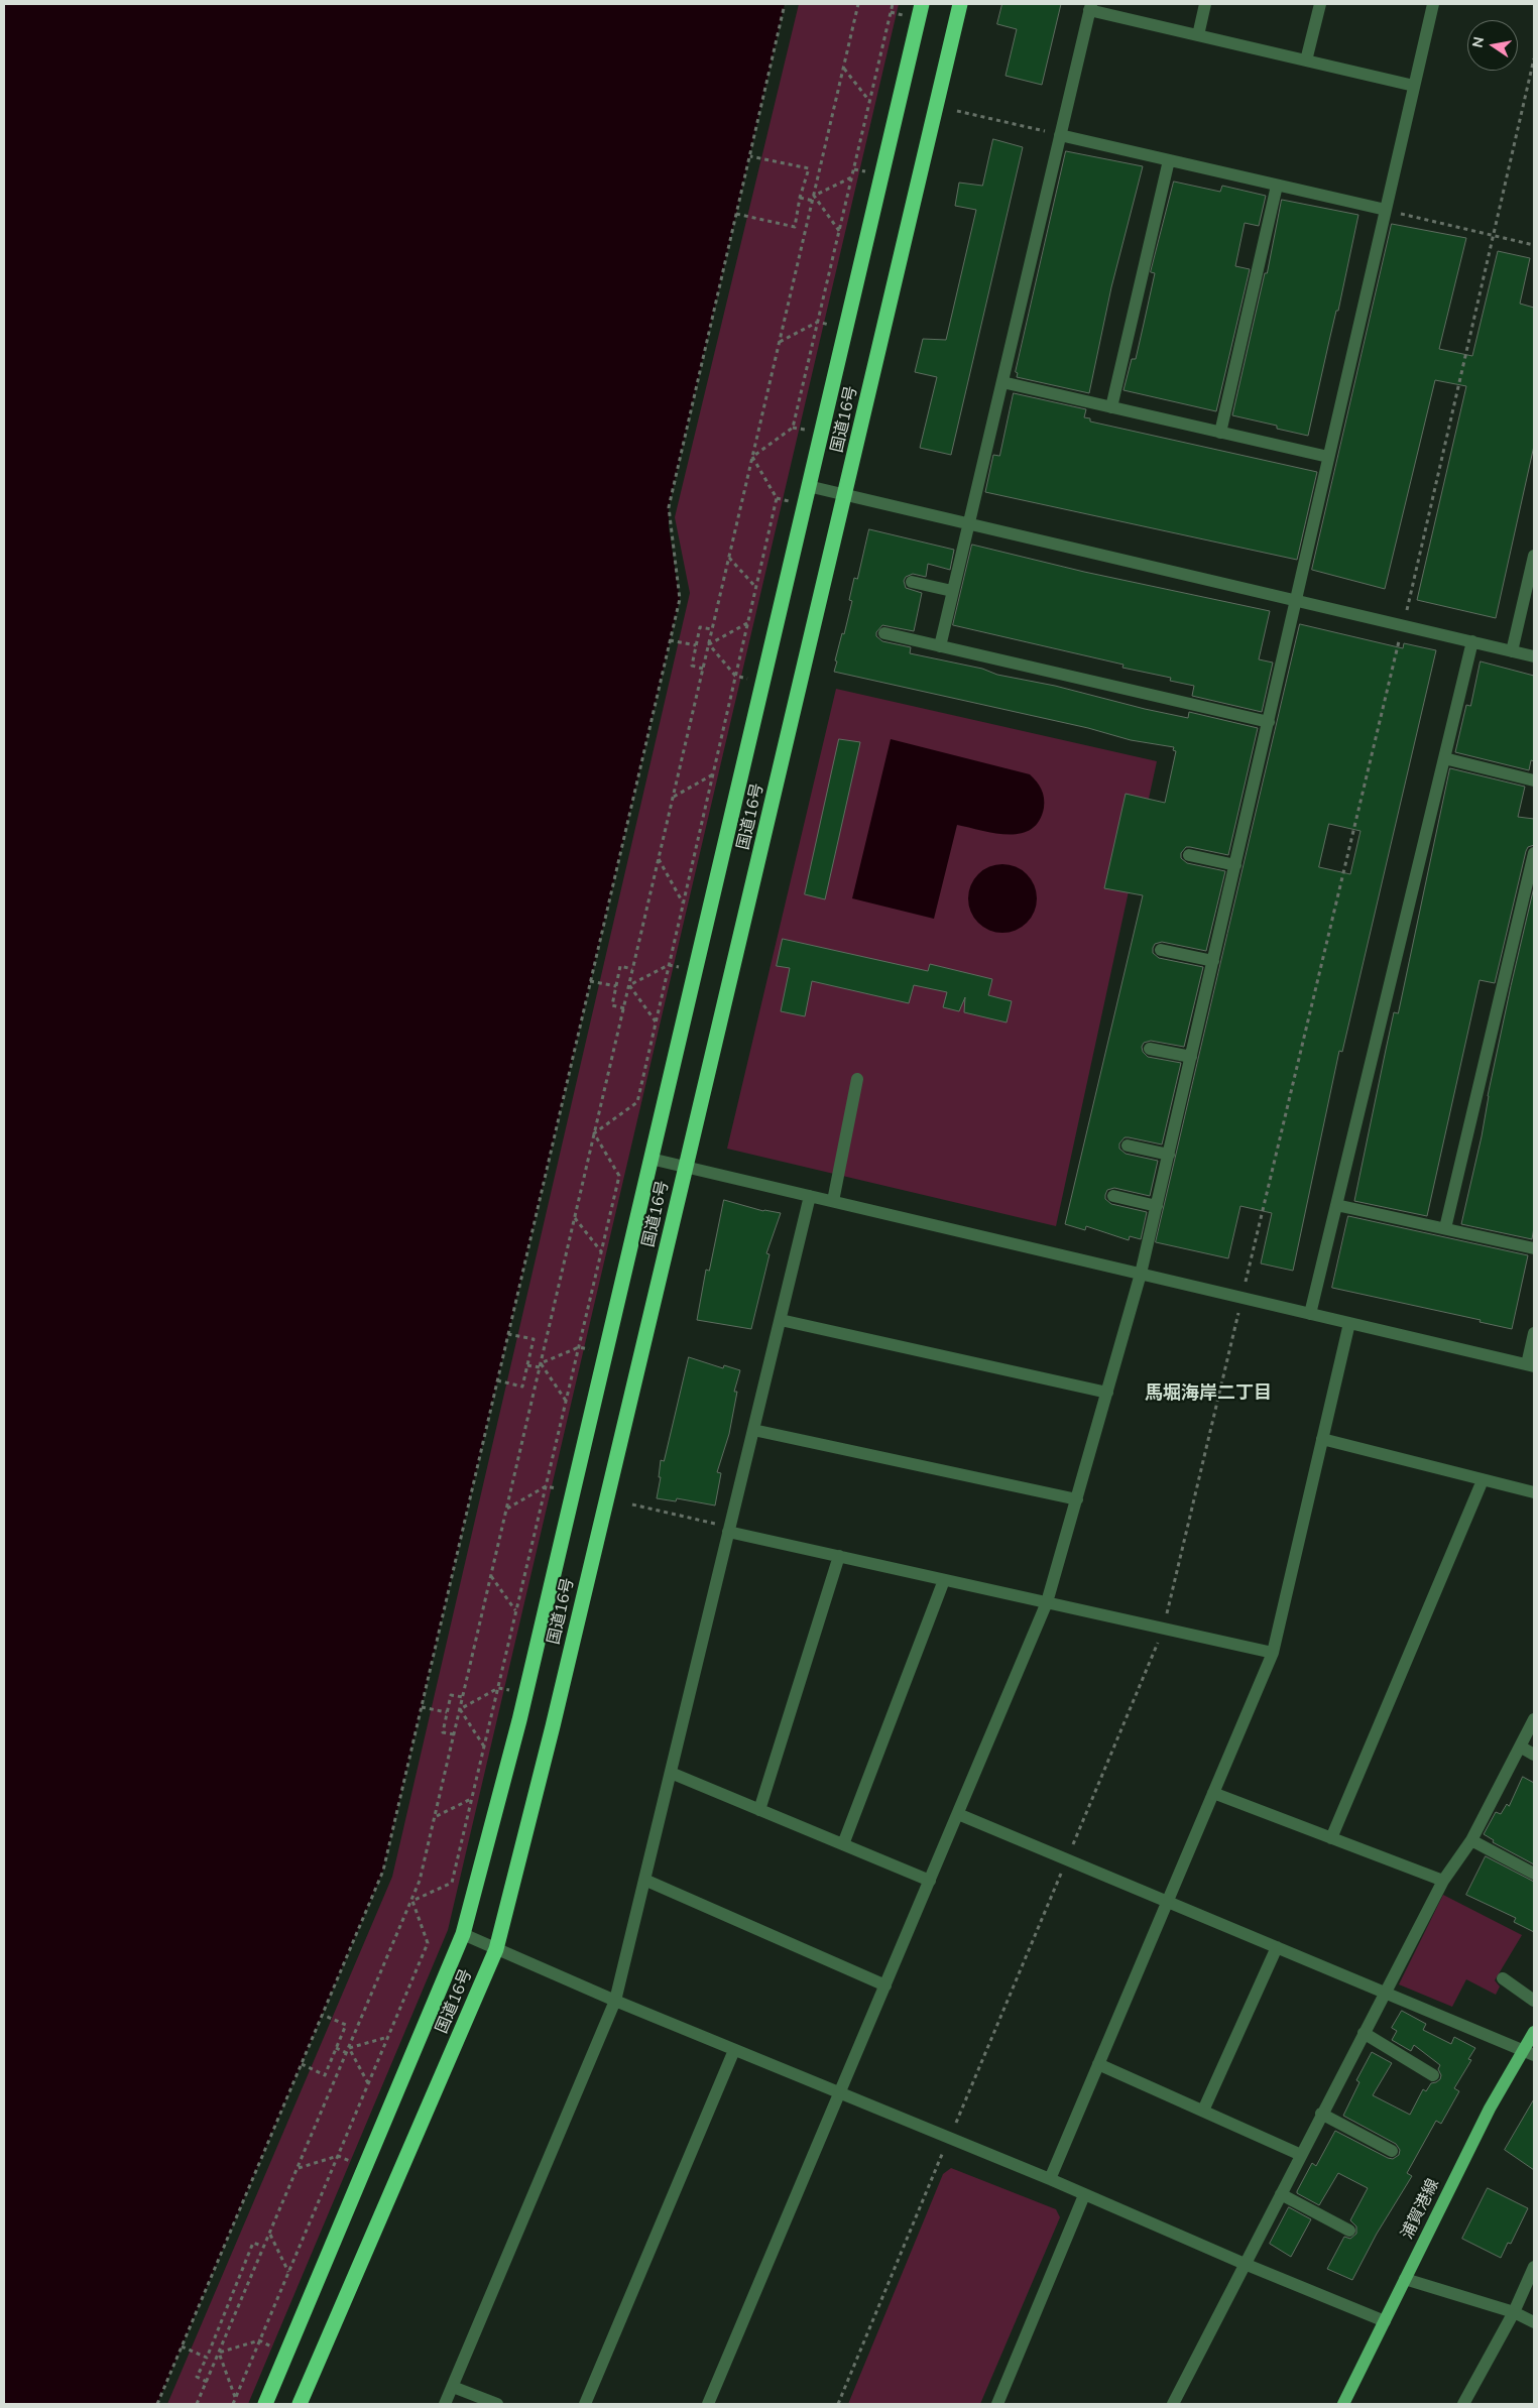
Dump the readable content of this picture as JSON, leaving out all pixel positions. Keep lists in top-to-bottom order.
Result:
{
  "streets": {
    "highway": ["国道16号"],
    "main road": ["浦賀港線"]
  },
  "districts": ["馬堀海岸二丁目"],
  "north": "left"
}
